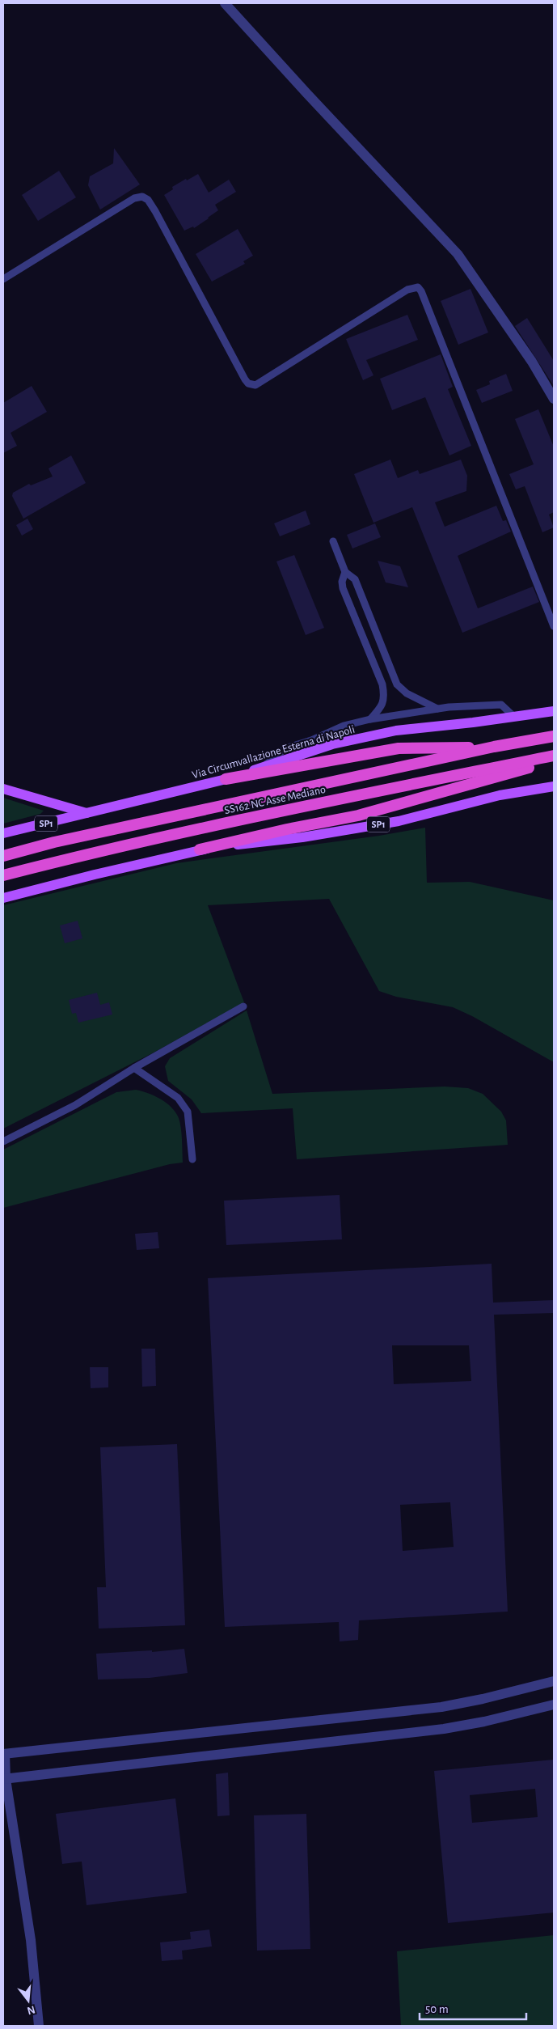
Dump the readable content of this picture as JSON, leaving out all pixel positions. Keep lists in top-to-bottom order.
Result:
{
  "streets": {
    "highway": ["SS162 NC Asse Mediano"],
    "main road": ["Via Circumvallazione Esterna di Napoli", "SP1"]
  },
  "scale_bar": "50 m",
  "north": "bottom"
}
